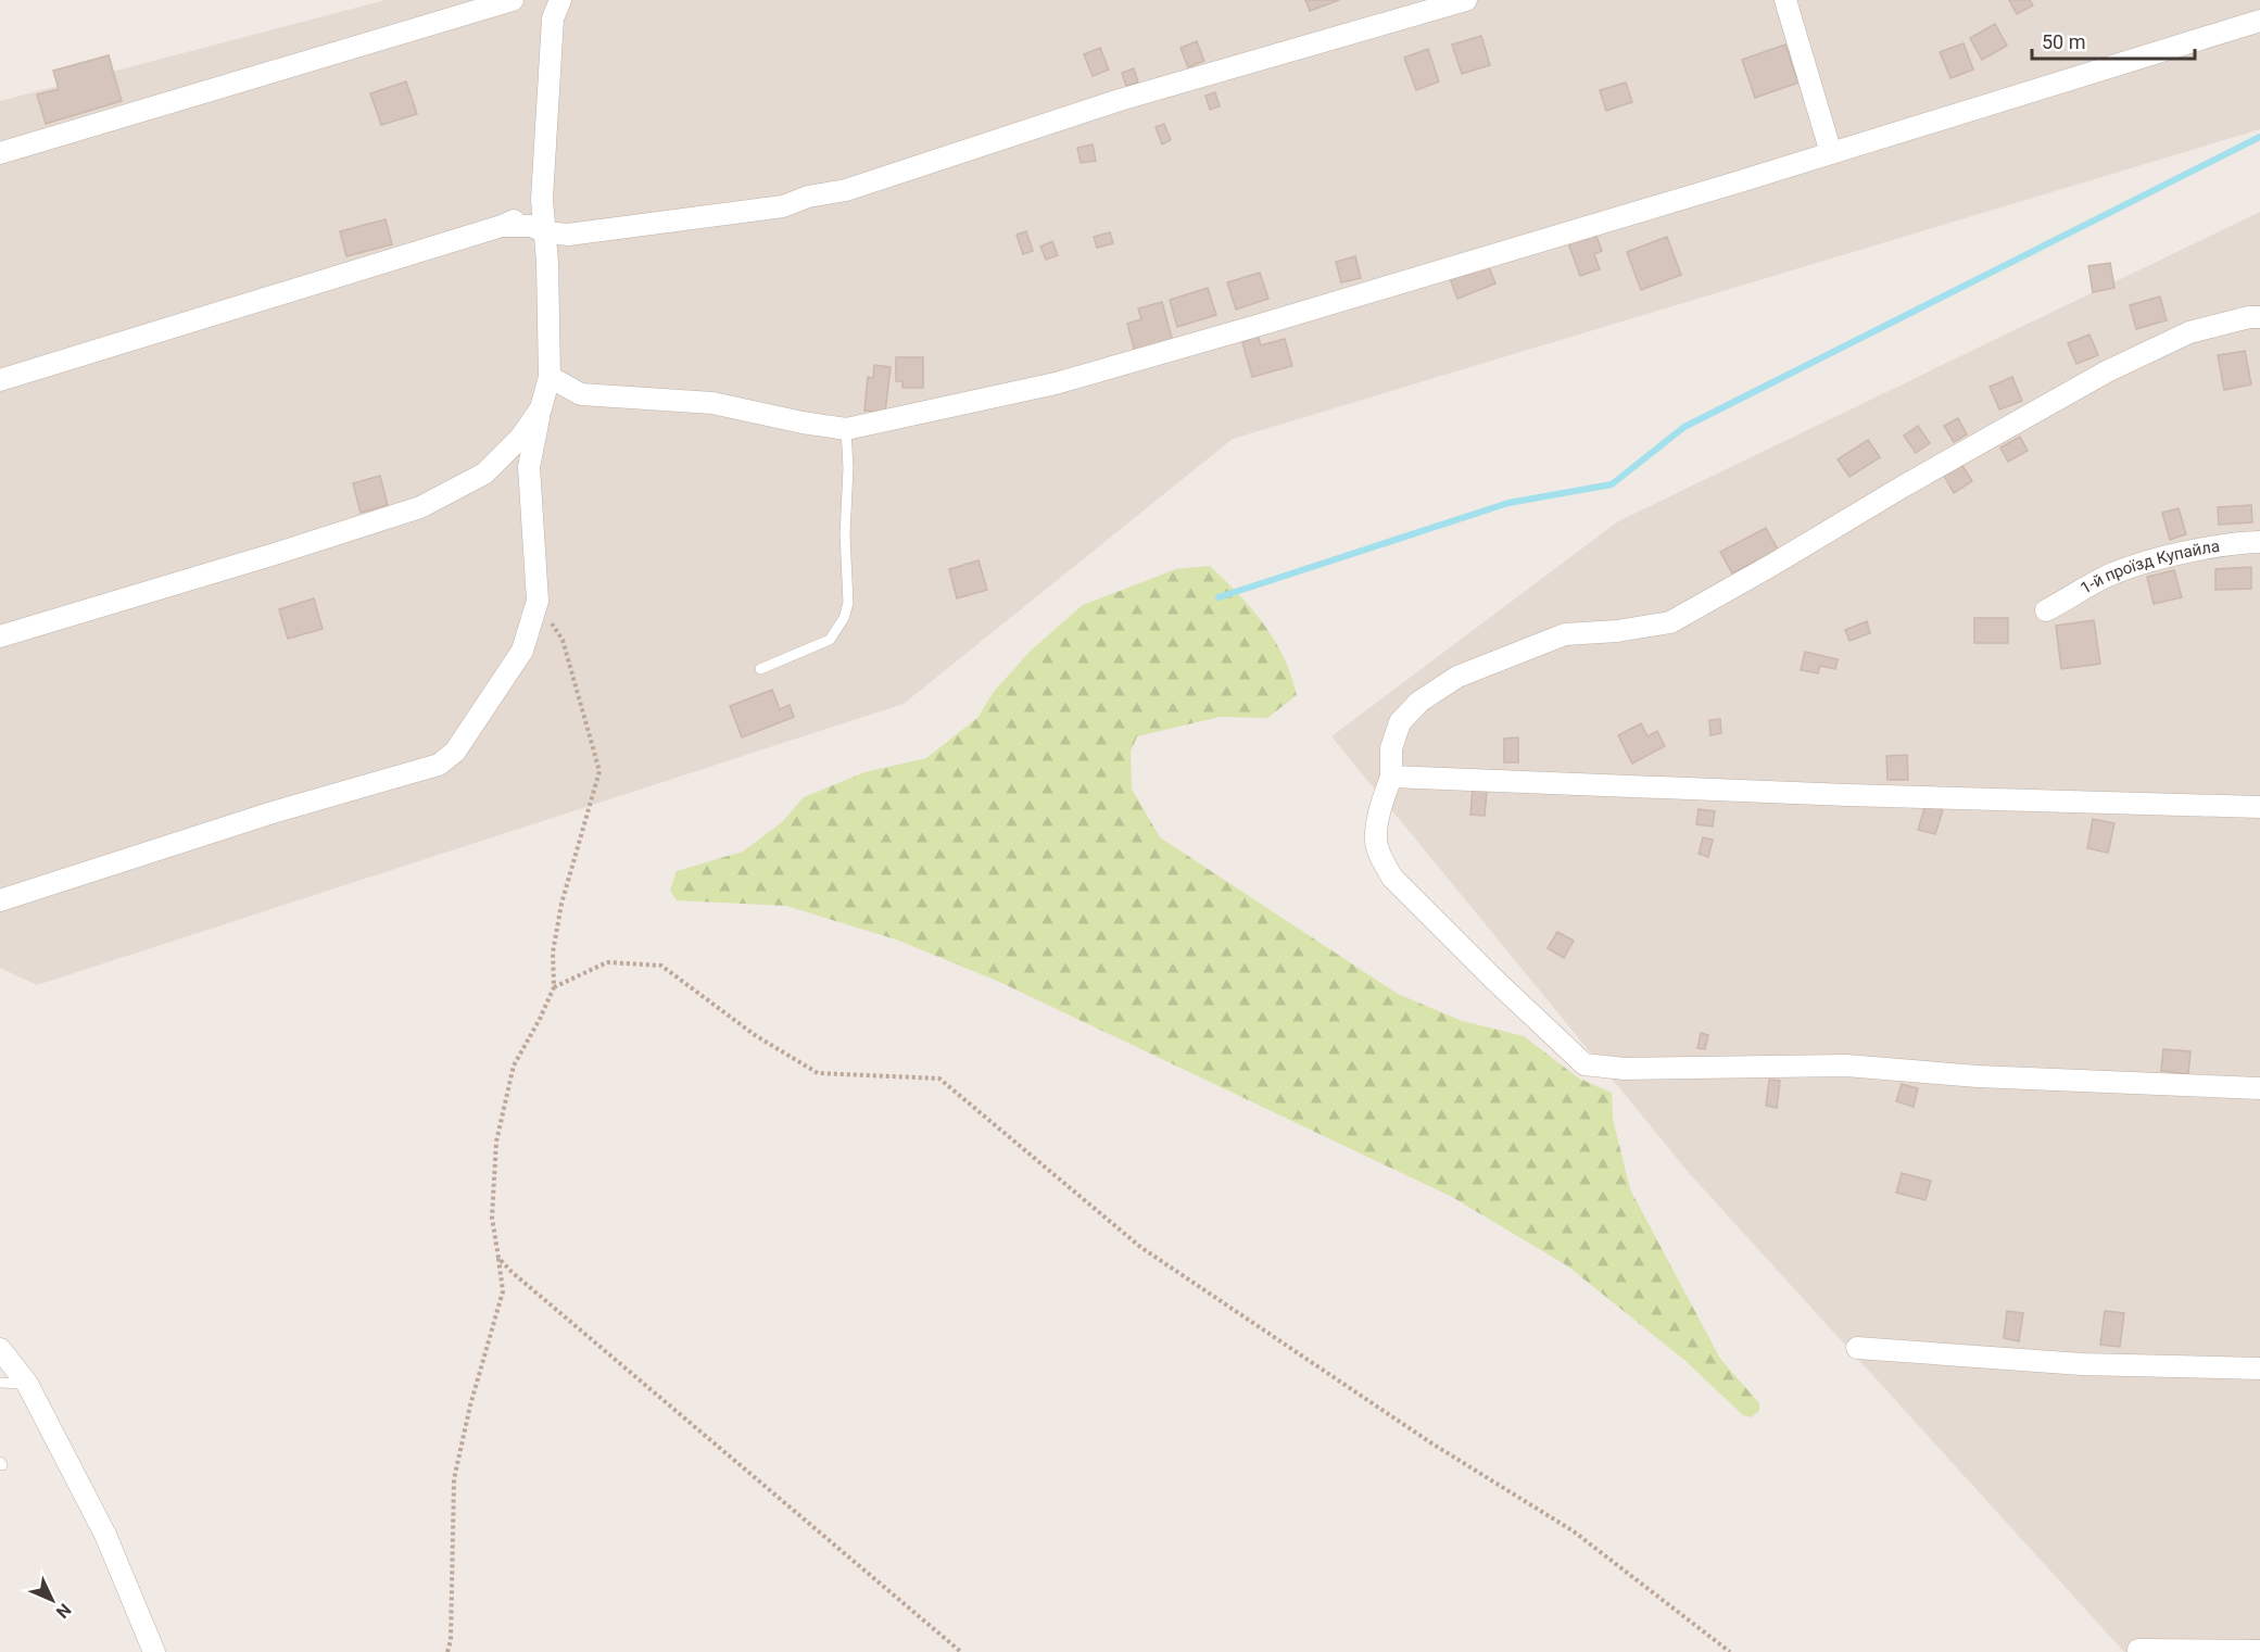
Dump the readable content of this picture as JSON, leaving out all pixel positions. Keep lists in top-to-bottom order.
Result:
{
  "streets": {
    "street": ["1-й проїзд Купайла"]
  },
  "scale_bar": "50 m",
  "north": "bottom right"
}
